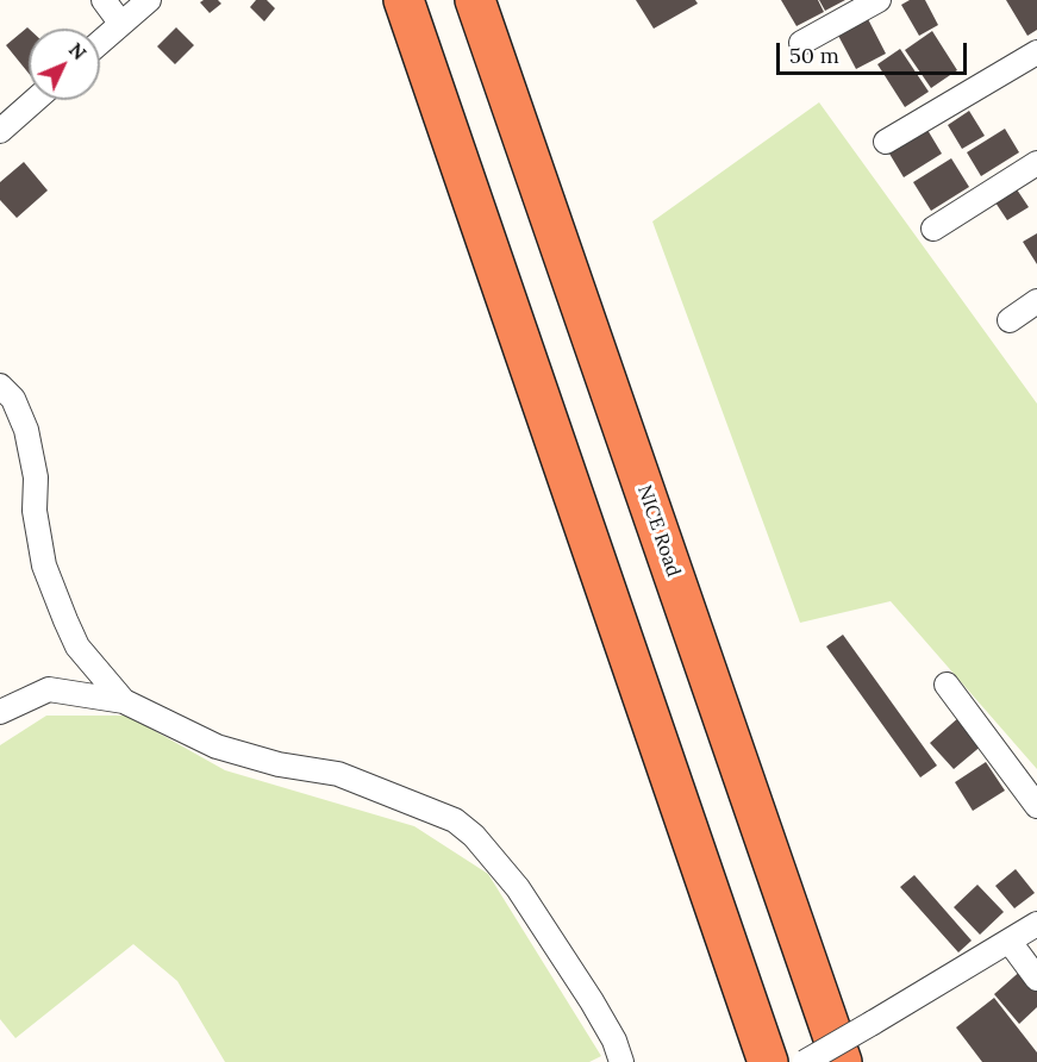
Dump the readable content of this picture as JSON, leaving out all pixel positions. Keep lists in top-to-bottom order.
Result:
{
  "streets": {
    "highway": ["NICE Road"]
  },
  "scale_bar": "50 m",
  "north": "top right"
}
